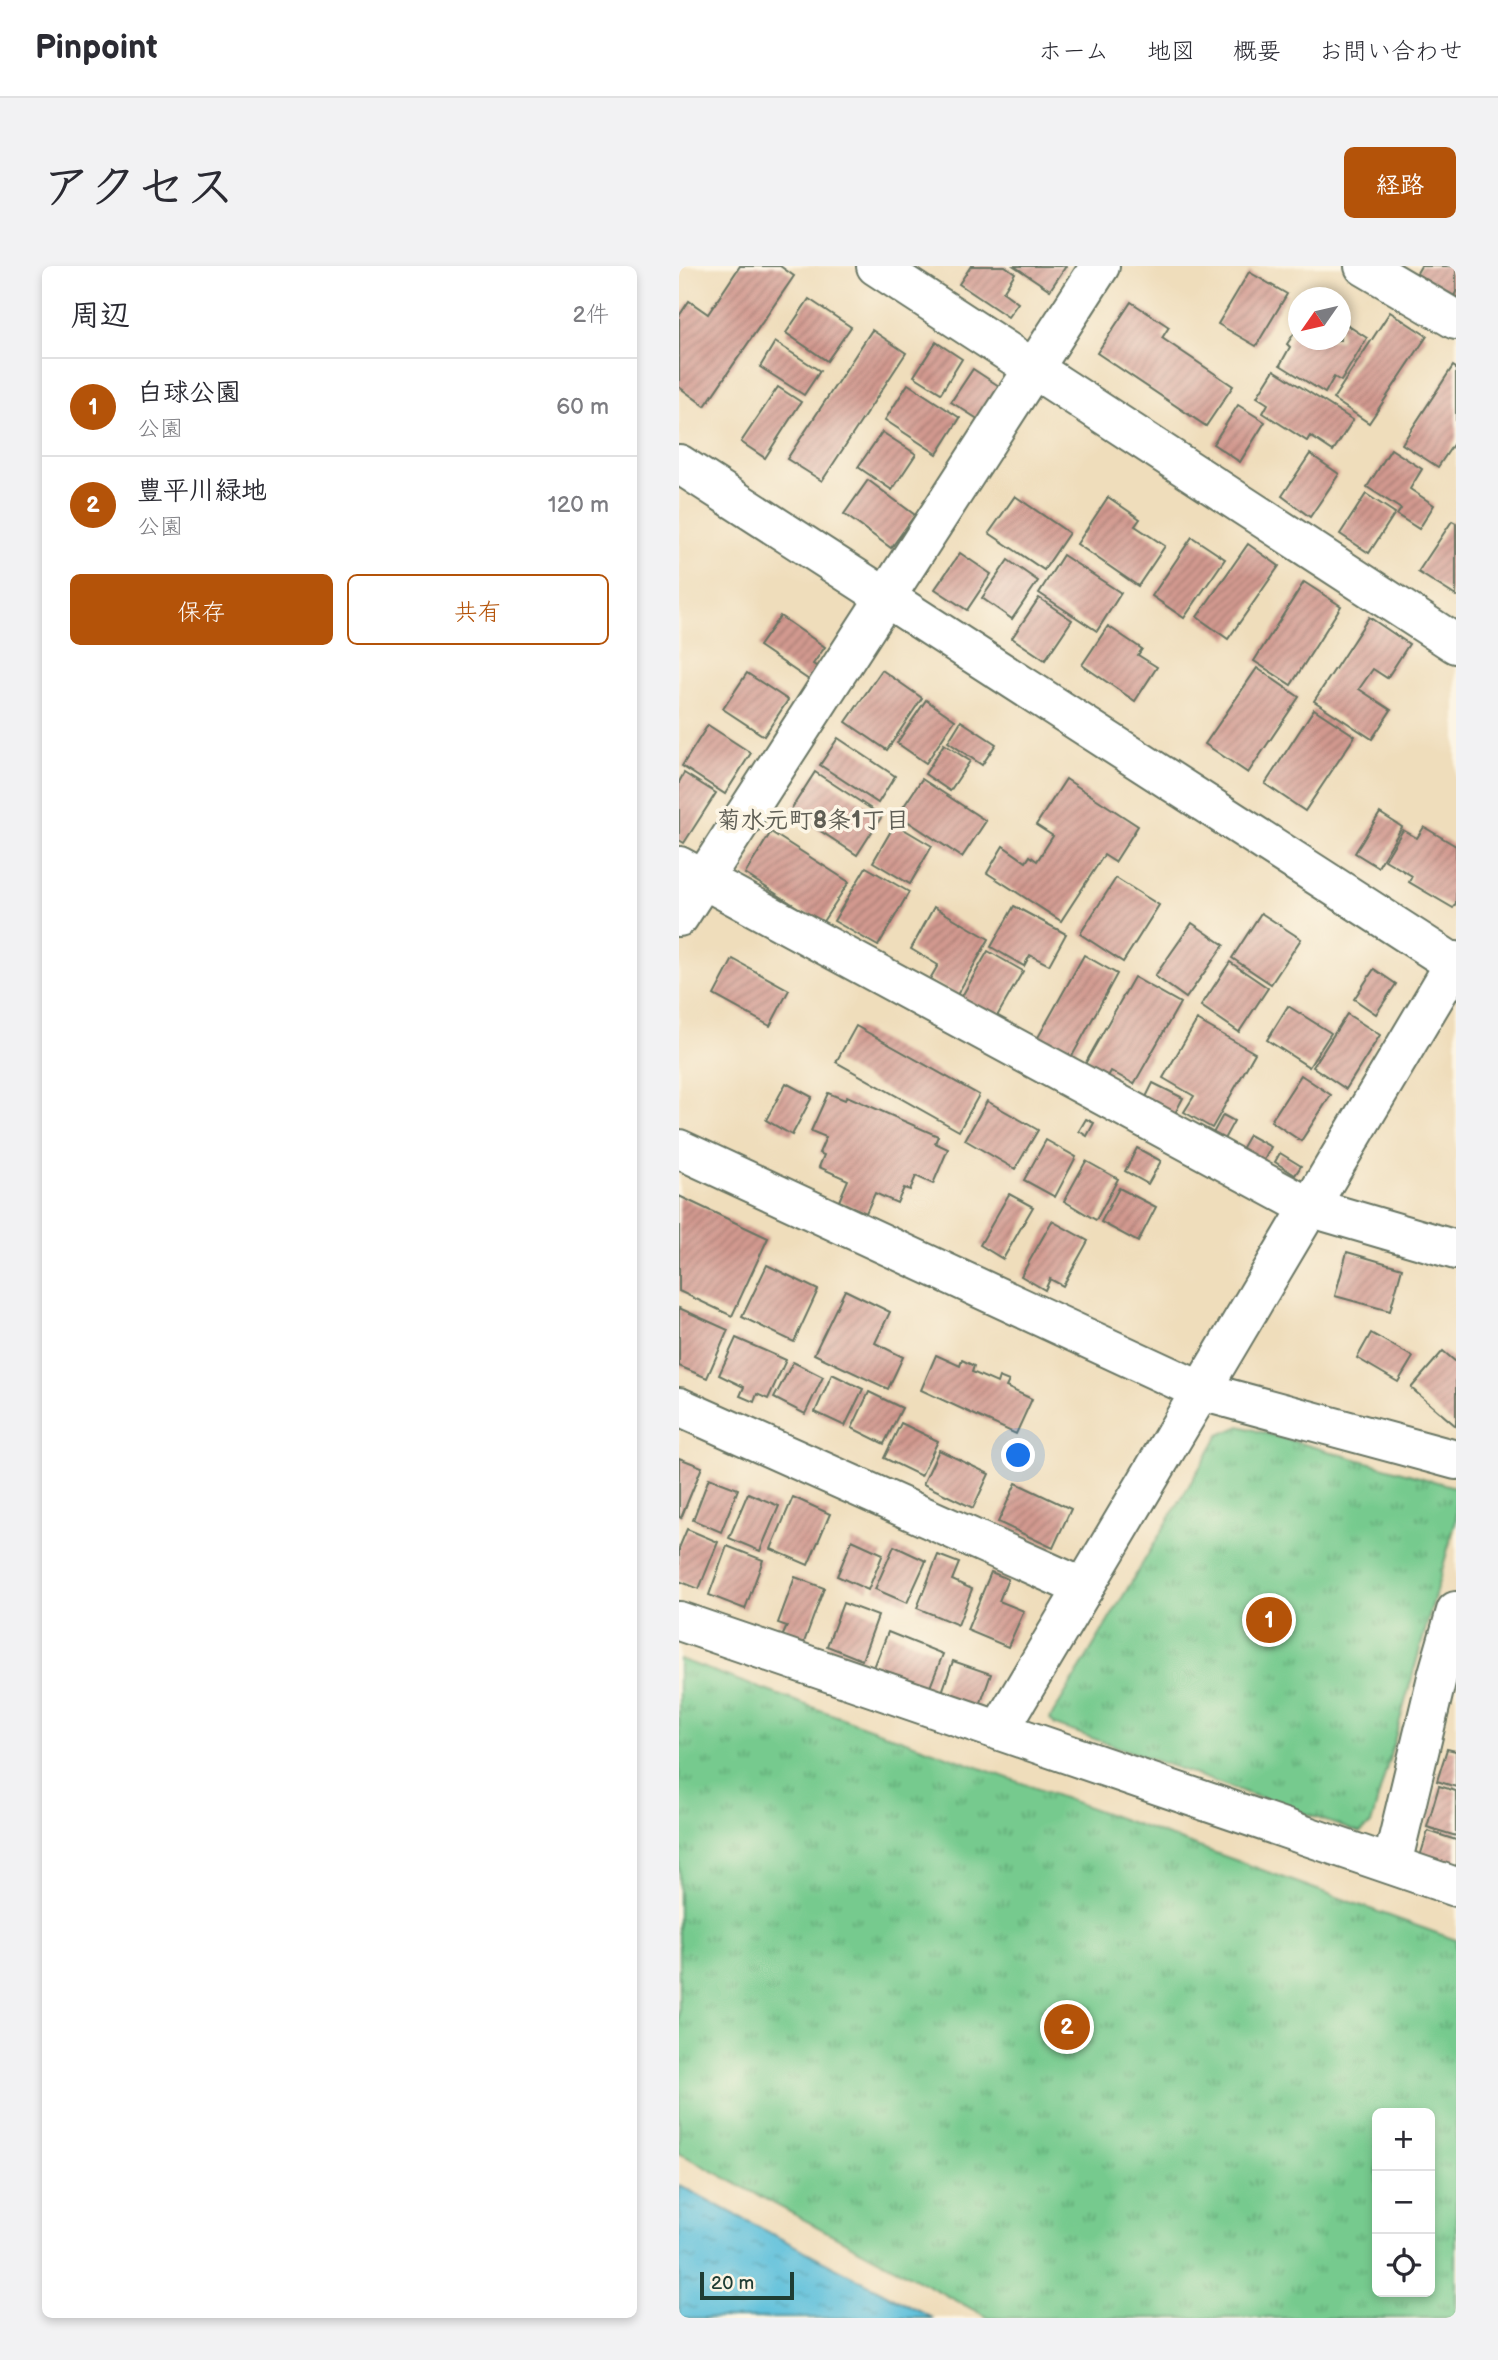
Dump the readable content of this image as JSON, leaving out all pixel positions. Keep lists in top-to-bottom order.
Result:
{
  "districts": ["菊水元町8条1丁目"],
  "scale_bar": "20 m",
  "north": "bottom left",
  "page": {
    "header": "Pinpoint",
    "nav": [
      "ホーム",
      "地図",
      "概要",
      "お問い合わせ"
    ],
    "title": "アクセス",
    "buttons": [
      "経路",
      ["保存", "共有"]
    ],
    "heading": ["周辺", "2件"],
    "list": [
      {
        "mark": "1",
        "name": "白球公園",
        "note": "公園",
        "value": "60 m"
      },
      {
        "mark": "2",
        "name": "豊平川緑地",
        "note": "公園",
        "value": "120 m"
      }
    ],
    "pins": ["1", "2"],
    "map_buttons": ["+", "−"],
    "scale": "20 m"
  }
}
